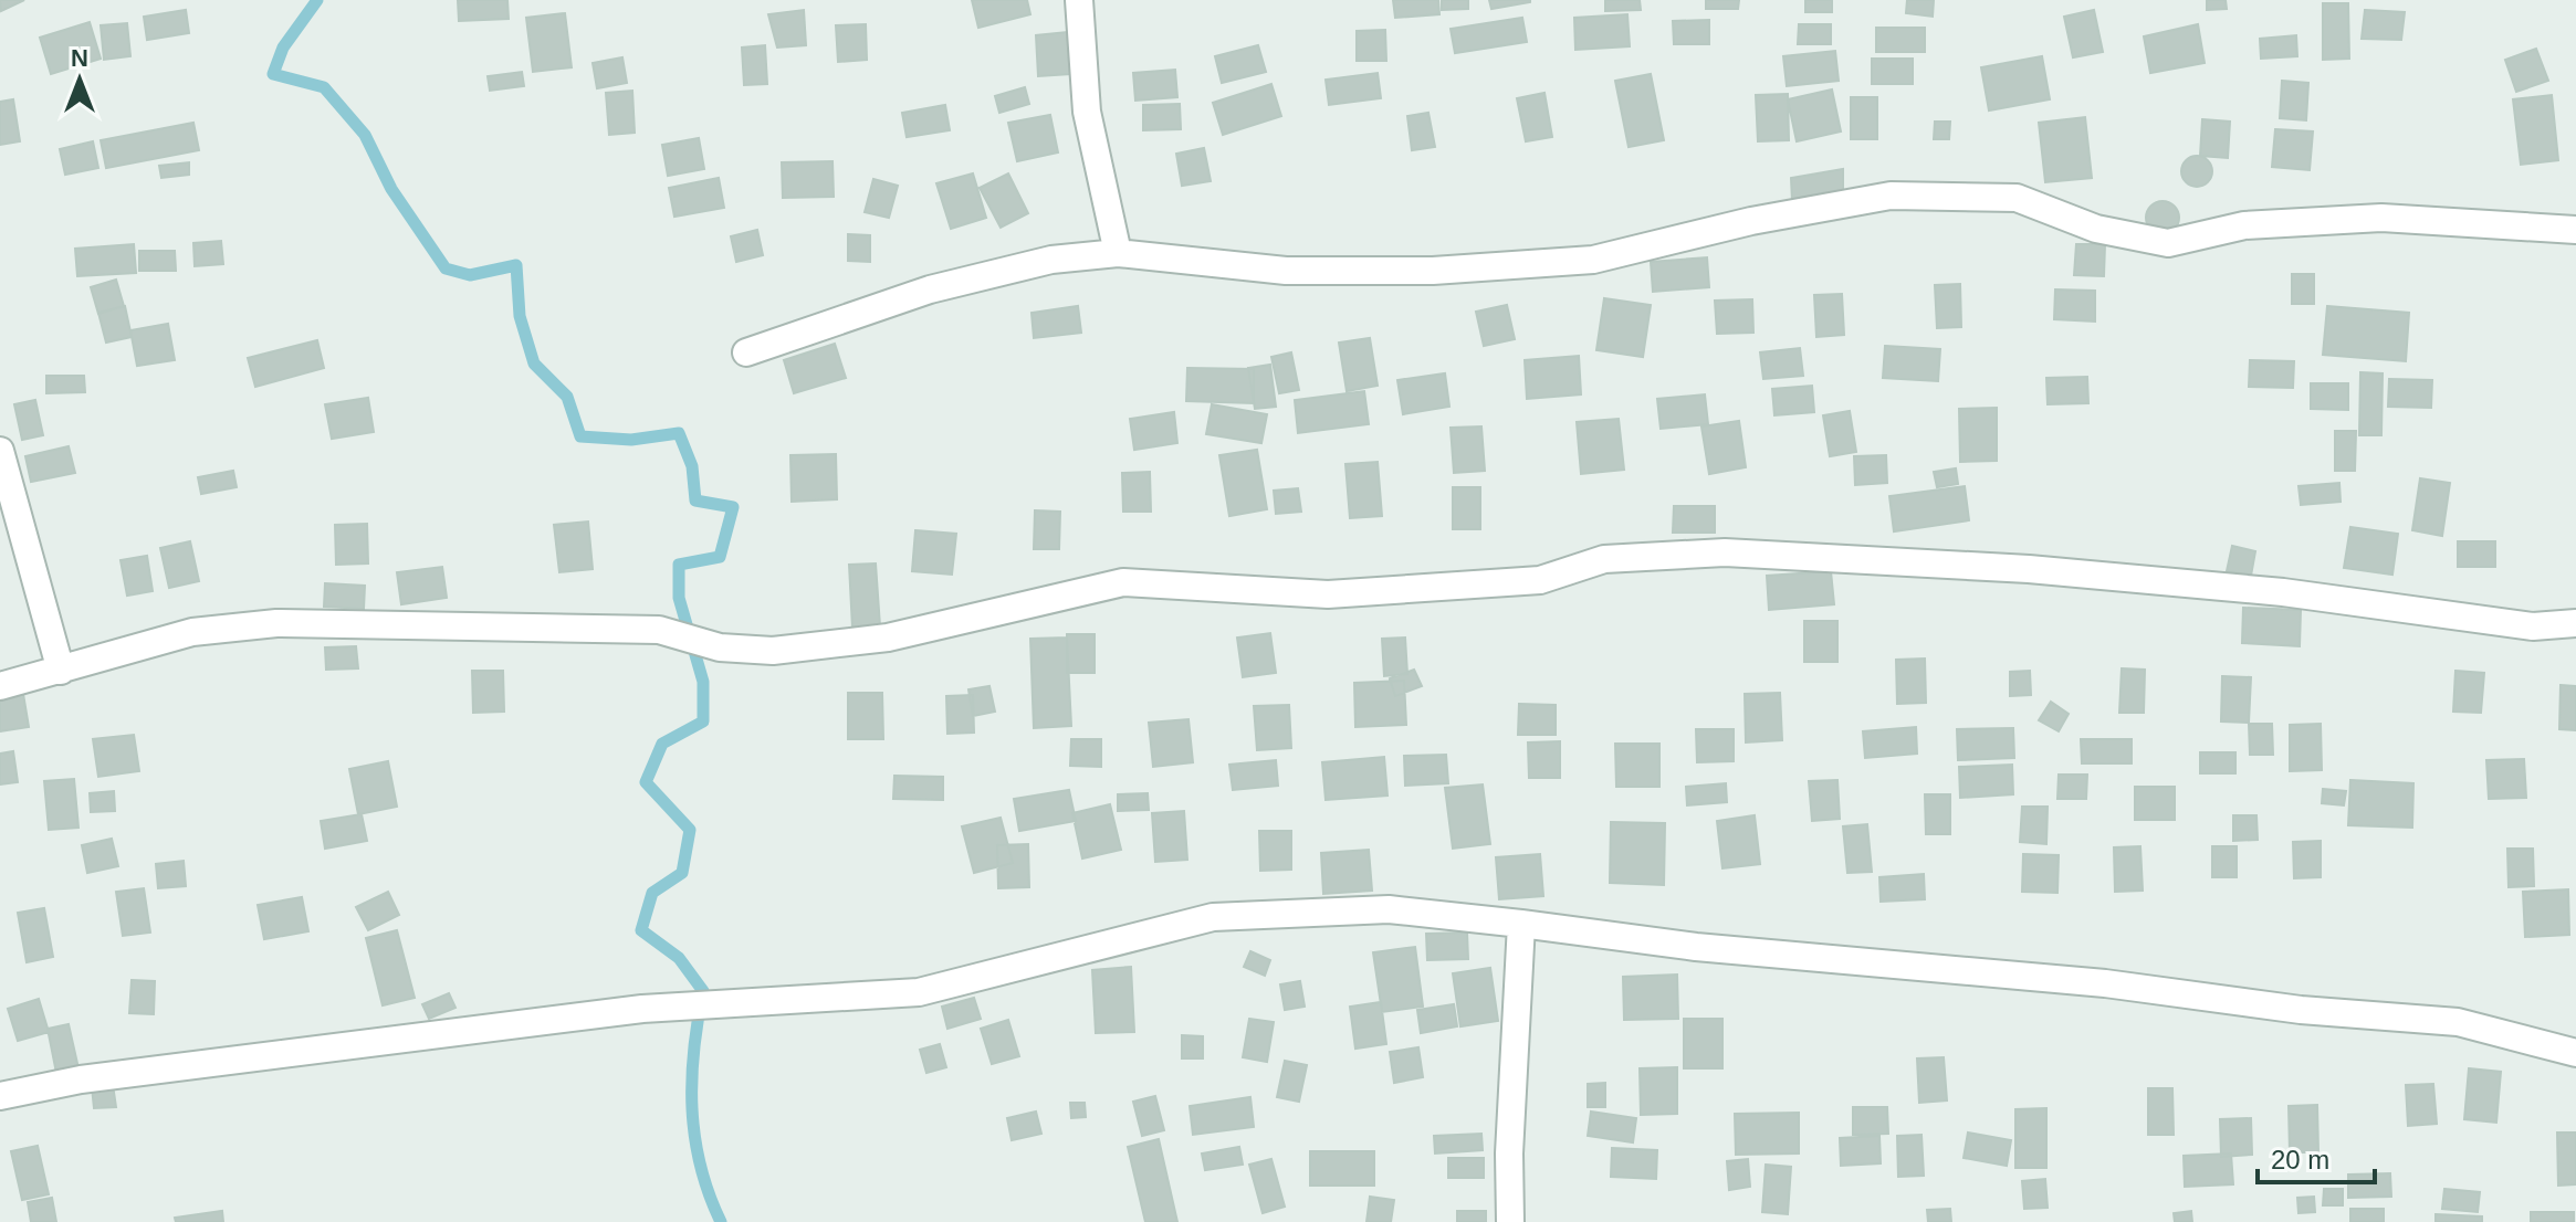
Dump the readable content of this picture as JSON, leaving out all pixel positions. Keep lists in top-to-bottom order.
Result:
{
  "scale_bar": "20 m",
  "north": "top"
}
